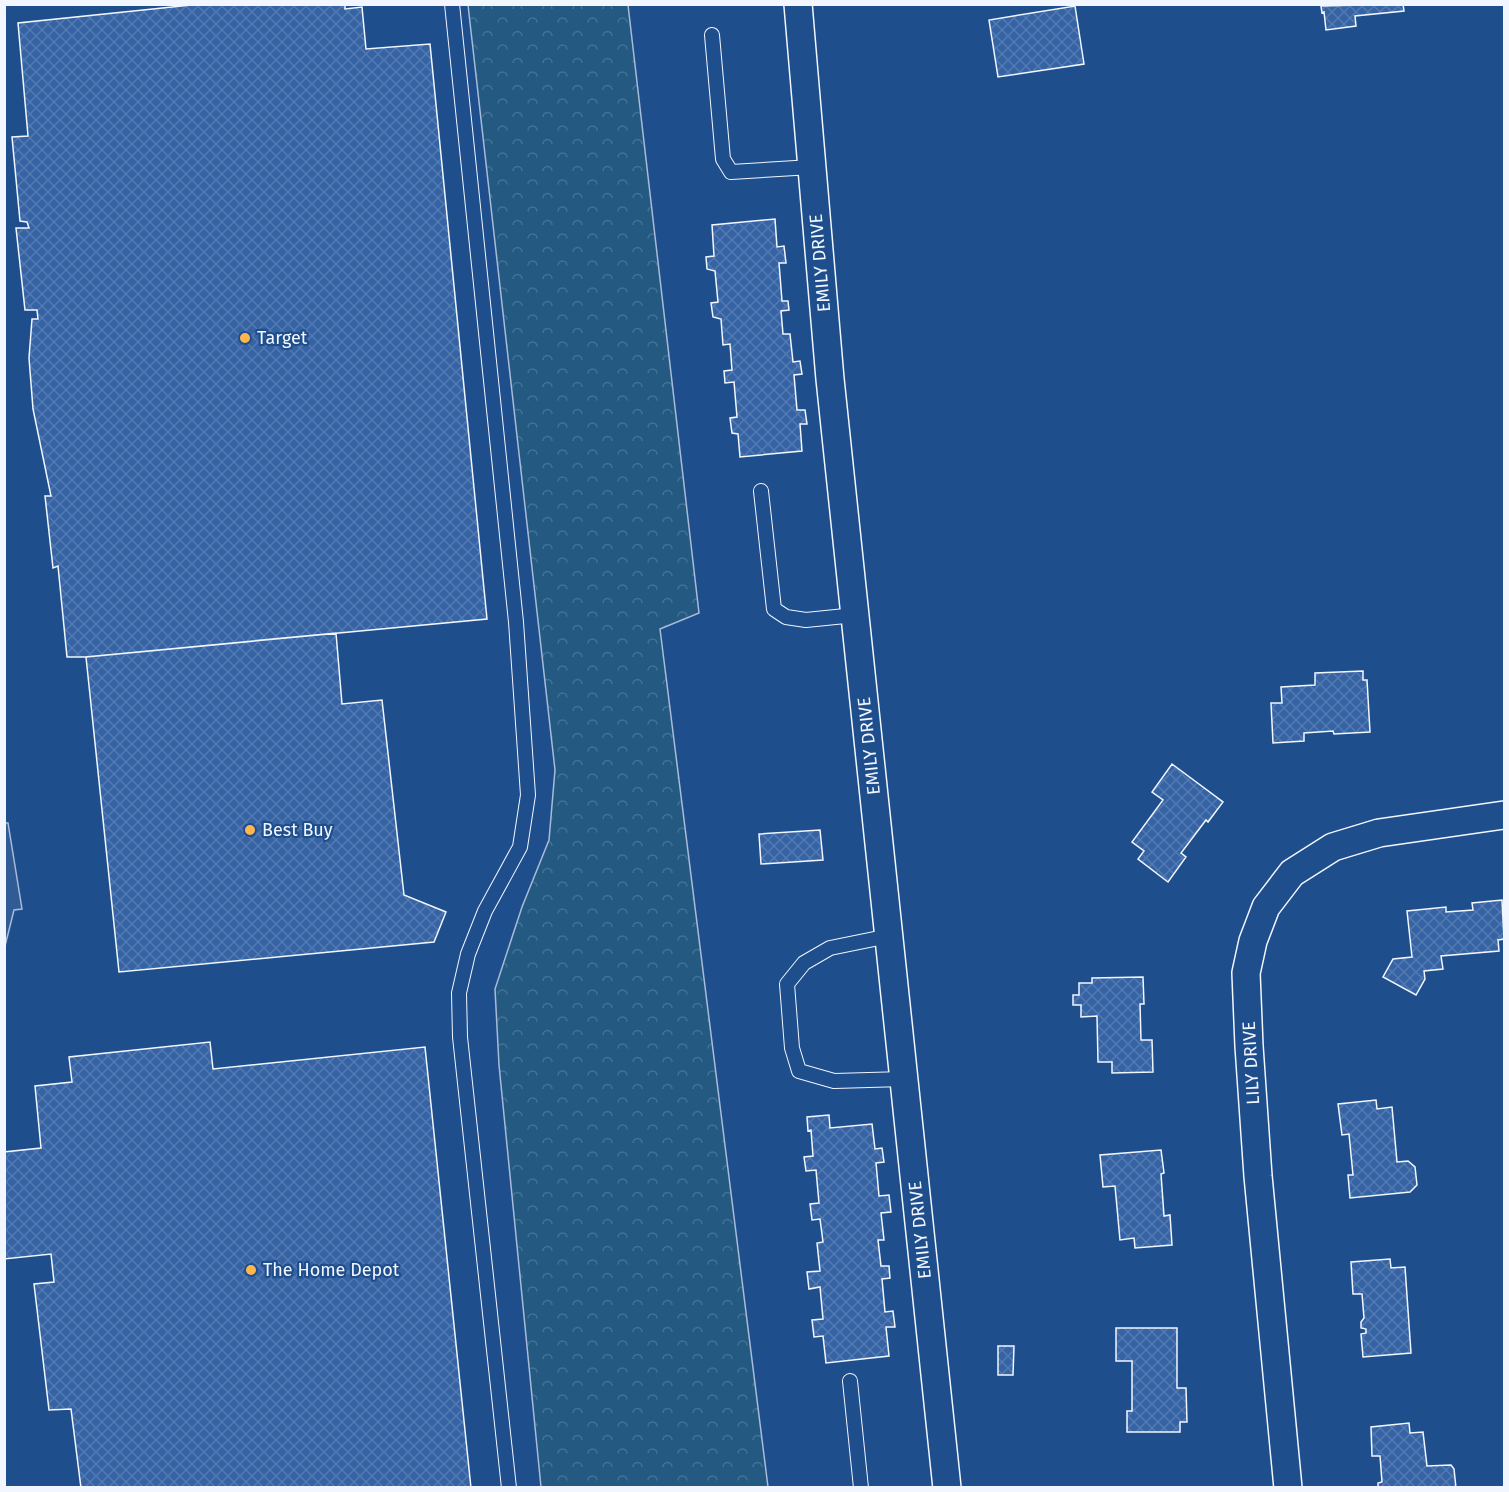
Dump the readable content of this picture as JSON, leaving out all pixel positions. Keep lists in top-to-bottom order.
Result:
{
  "streets": {
    "street": ["EMILY DRIVE", "LILY DRIVE"]
  },
  "places": ["Target", "Best Buy", "The Home Depot"]
}
